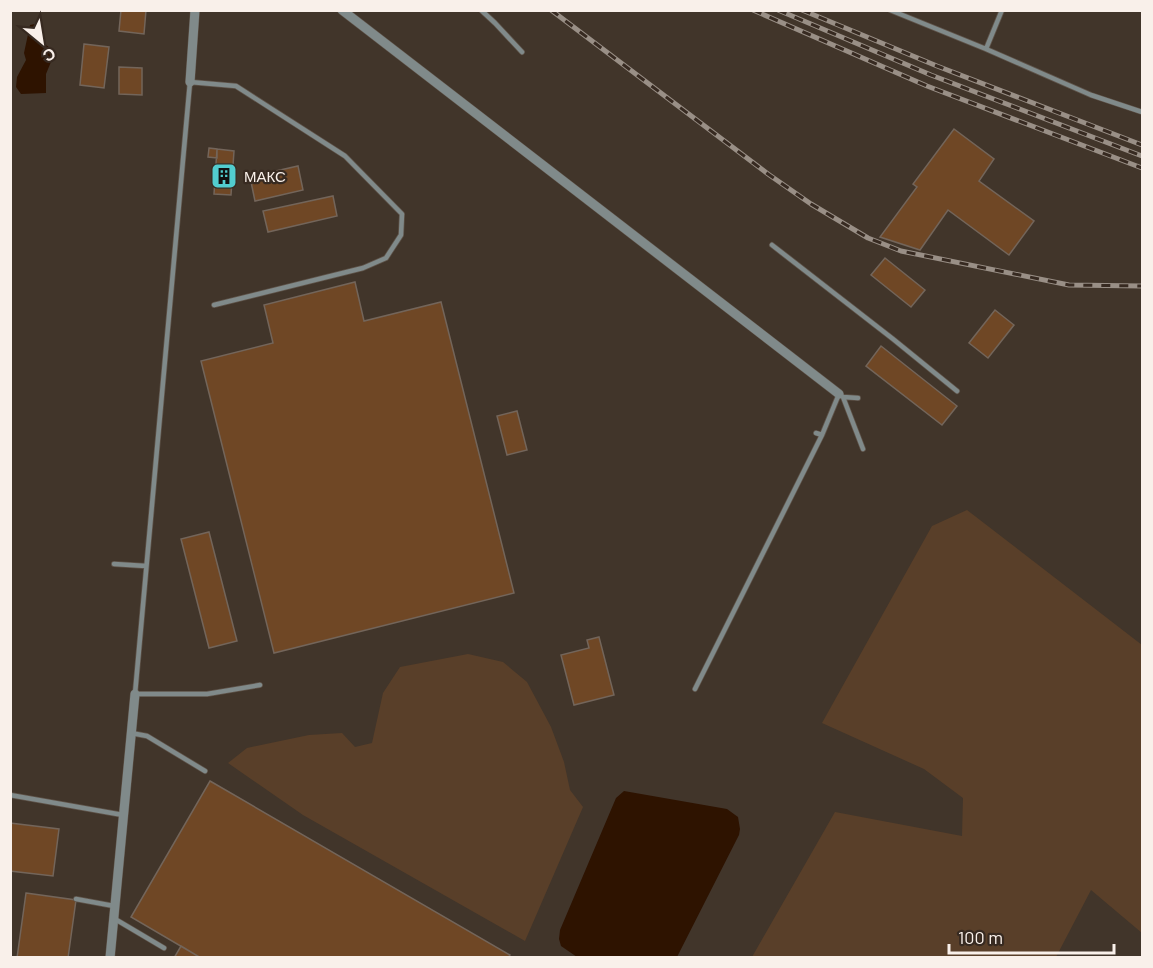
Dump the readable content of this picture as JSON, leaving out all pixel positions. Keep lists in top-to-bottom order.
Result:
{
  "places": {
    "building": ["МАКС"]
  },
  "scale_bar": "100 m",
  "north": "bottom right"
}
